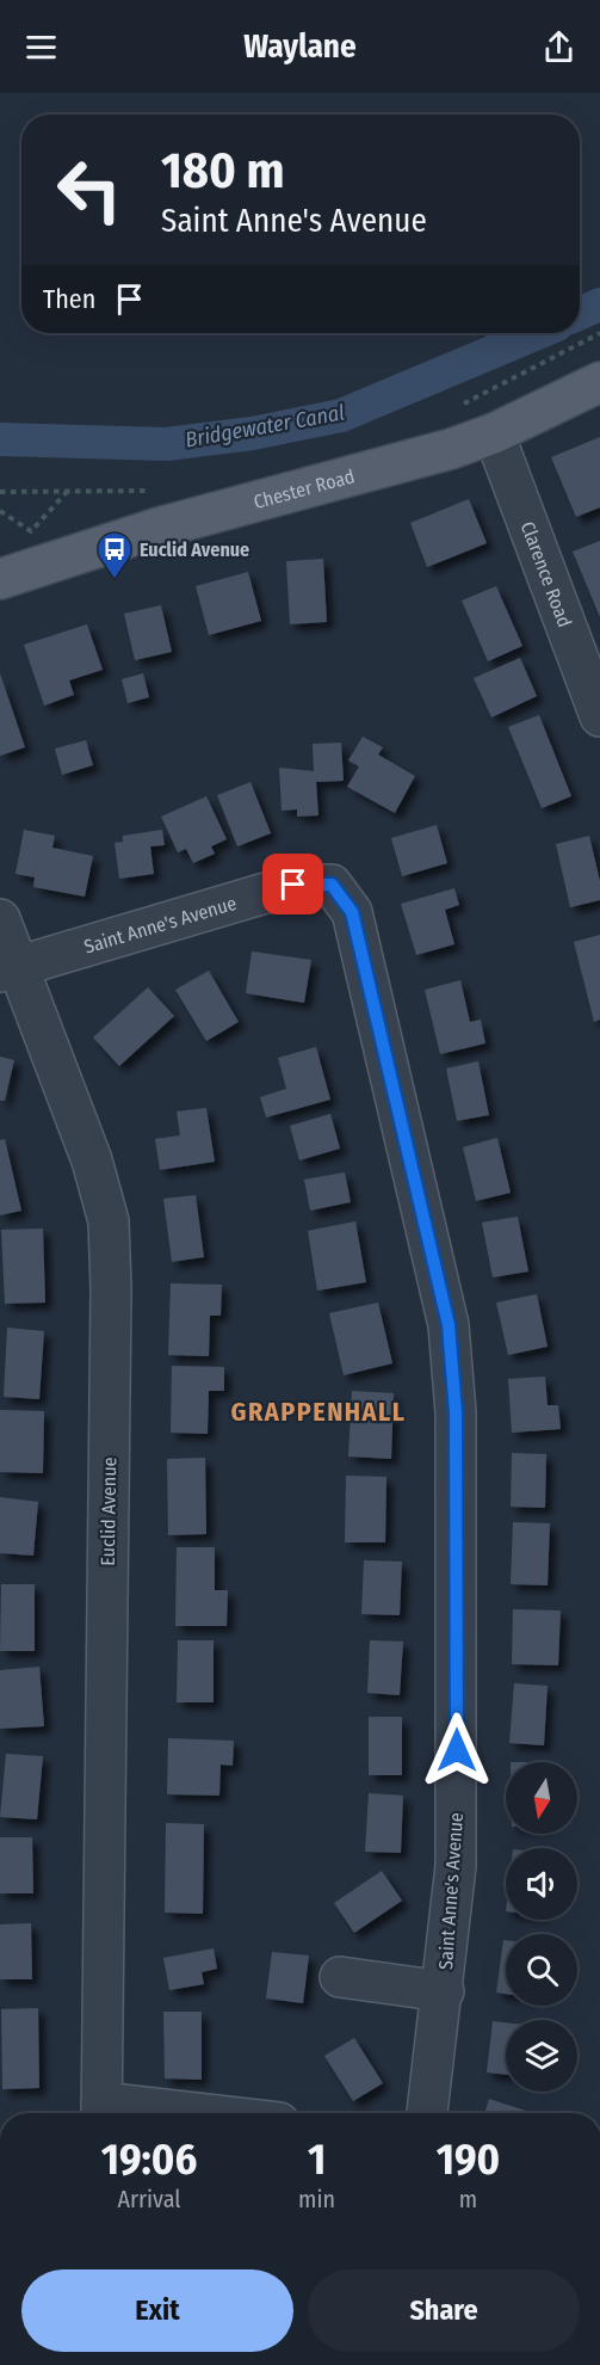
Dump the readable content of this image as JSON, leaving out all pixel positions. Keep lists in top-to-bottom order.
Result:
{
  "streets": {
    "main road": ["Chester Road"],
    "street": ["Clarence Road", "Saint Anne's Avenue", "Euclid Avenue"]
  },
  "crossings": [
    ["Chester Road", "Clarence Road"],
    ["Saint Anne's Avenue", "Euclid Avenue"]
  ],
  "districts": ["GRAPPENHALL"],
  "water": ["Bridgewater Canal"],
  "places": {
    "bus stop": ["Euclid Avenue"]
  },
  "north": "bottom",
  "page": {
    "header": "Waylane",
    "turn": ["180 m", "Saint Anne's Avenue"],
    "then": "Then",
    "eta": [
      "19:06",
      "Arrival",
      "1",
      "min",
      "190",
      "m"
    ],
    "buttons": ["Exit", "Share"]
  }
}
